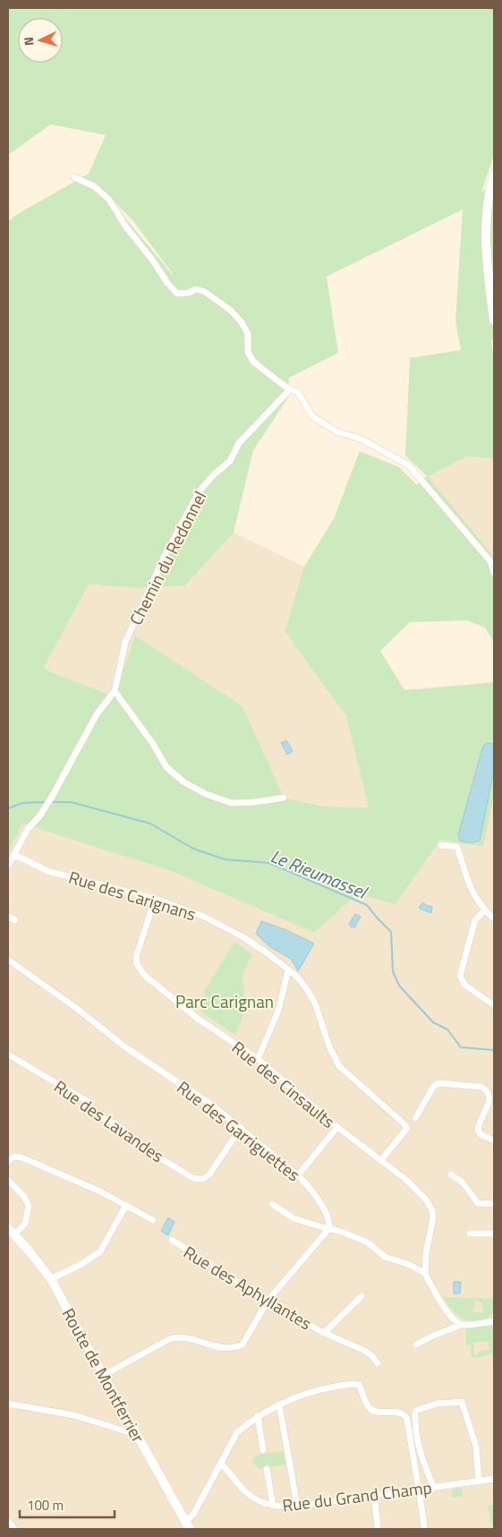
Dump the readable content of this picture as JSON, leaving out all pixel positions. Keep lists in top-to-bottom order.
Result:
{
  "streets": {
    "street": [
      "Chemin du Redonnel",
      "Rue des Carignans",
      "Rue des Cinsaults",
      "Rue des Lavandes",
      "Rue des Garriguettes",
      "Rue des Aphyllantes",
      "Route de Montferrier",
      "Rue du Grand Champ"
    ]
  },
  "crossings": [
    ["Chemin du Redonnel", "Rue des Carignans"],
    ["Rue des Carignans", "Rue des Cinsaults"],
    ["Rue des Lavandes", "Rue des Garriguettes"]
  ],
  "water": ["Le Rieumassel"],
  "parks": ["Parc Carignan"],
  "scale_bar": "100 m",
  "north": "left"
}
